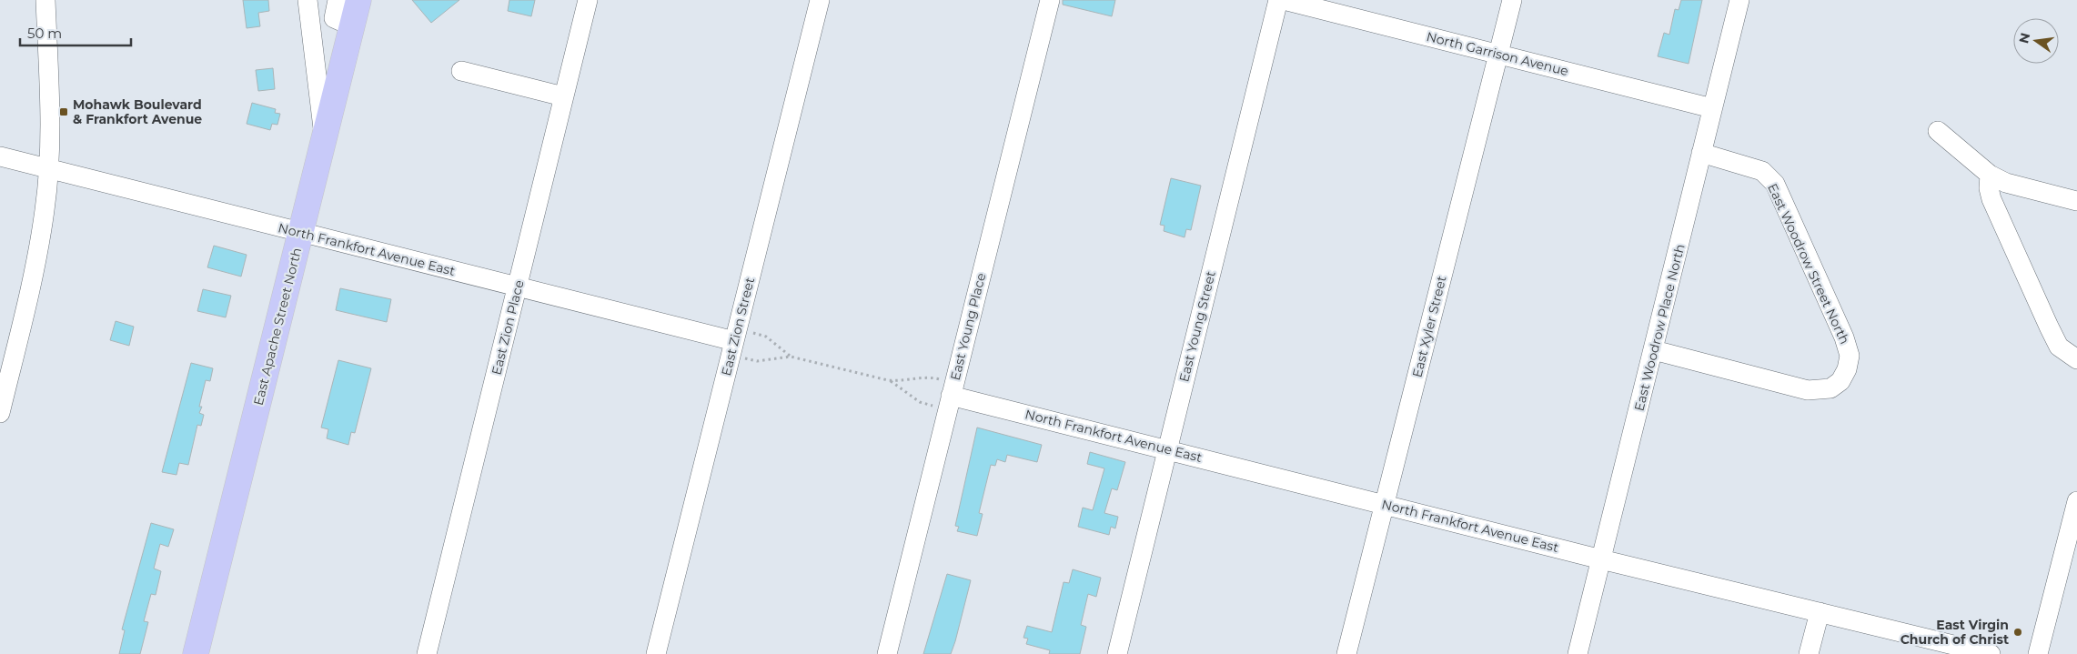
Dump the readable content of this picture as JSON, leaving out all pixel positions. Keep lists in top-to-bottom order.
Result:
{
  "streets": {
    "main road": ["East Apache Street North"],
    "street": [
      "North Garrison Avenue",
      "North Frankfort Avenue East",
      "East Woodrow Street North",
      "East Zion Street",
      "East Young Place",
      "East Young Street",
      "East Xyler Street",
      "East Zion Place",
      "East Woodrow Place North"
    ]
  },
  "crossings": [
    ["North Garrison Avenue", "East Xyler Street"],
    ["North Garrison Avenue", "East Woodrow Place North"],
    ["North Frankfort Avenue East", "East Apache Street North"],
    ["North Frankfort Avenue East", "East Zion Street"],
    ["North Frankfort Avenue East", "East Young Place"],
    ["North Frankfort Avenue East", "East Young Street"],
    ["North Frankfort Avenue East", "East Xyler Street"],
    ["North Frankfort Avenue East", "East Zion Place"],
    ["North Frankfort Avenue East", "East Woodrow Place North"],
    ["East Woodrow Street North", "East Woodrow Place North"]
  ],
  "places": {
    "transit": ["Mohawk Boulevard & Frankfort Avenue"],
    "other": ["East Virgin Church of Christ"]
  },
  "scale_bar": "50 m",
  "north": "left"
}
